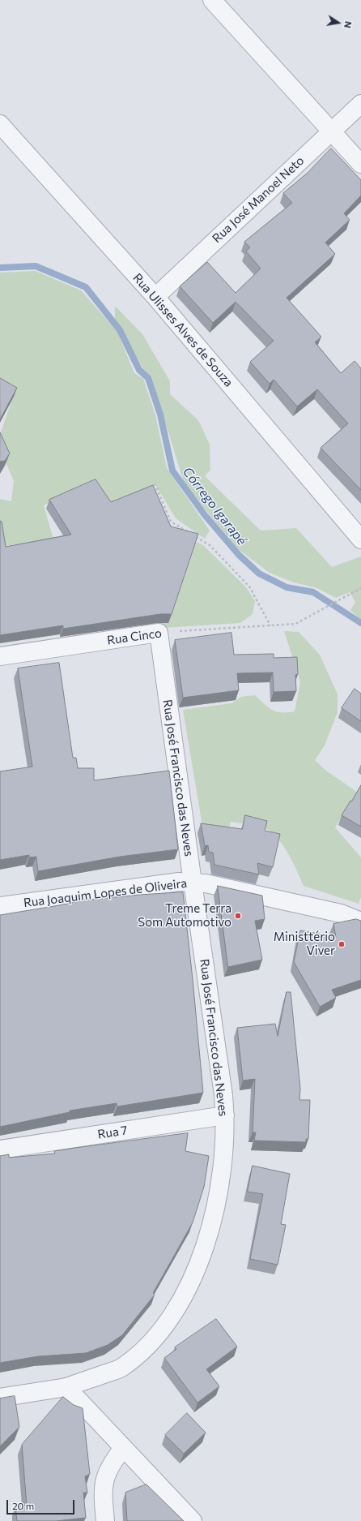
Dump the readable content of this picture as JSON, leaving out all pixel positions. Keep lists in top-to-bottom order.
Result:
{
  "streets": {
    "street": [
      "Rua José Manoel Neto",
      "Rua Ulisses Alves de Souza",
      "Rua Cinco",
      "Rua José Francisco das Neves",
      "Rua Joaquim Lopes de Oliveira",
      "Rua 7"
    ]
  },
  "crossings": [
    ["Rua José Manoel Neto", "Rua Ulisses Alves de Souza"],
    ["Rua Cinco", "Rua José Francisco das Neves"],
    ["Rua José Francisco das Neves", "Rua Joaquim Lopes de Oliveira"],
    ["Rua José Francisco das Neves", "Rua 7"]
  ],
  "water": ["Córrego Igarapé"],
  "places": ["Treme Terra Som Automotivo", "Ministtério Viver"],
  "scale_bar": "20 m",
  "north": "right"
}
